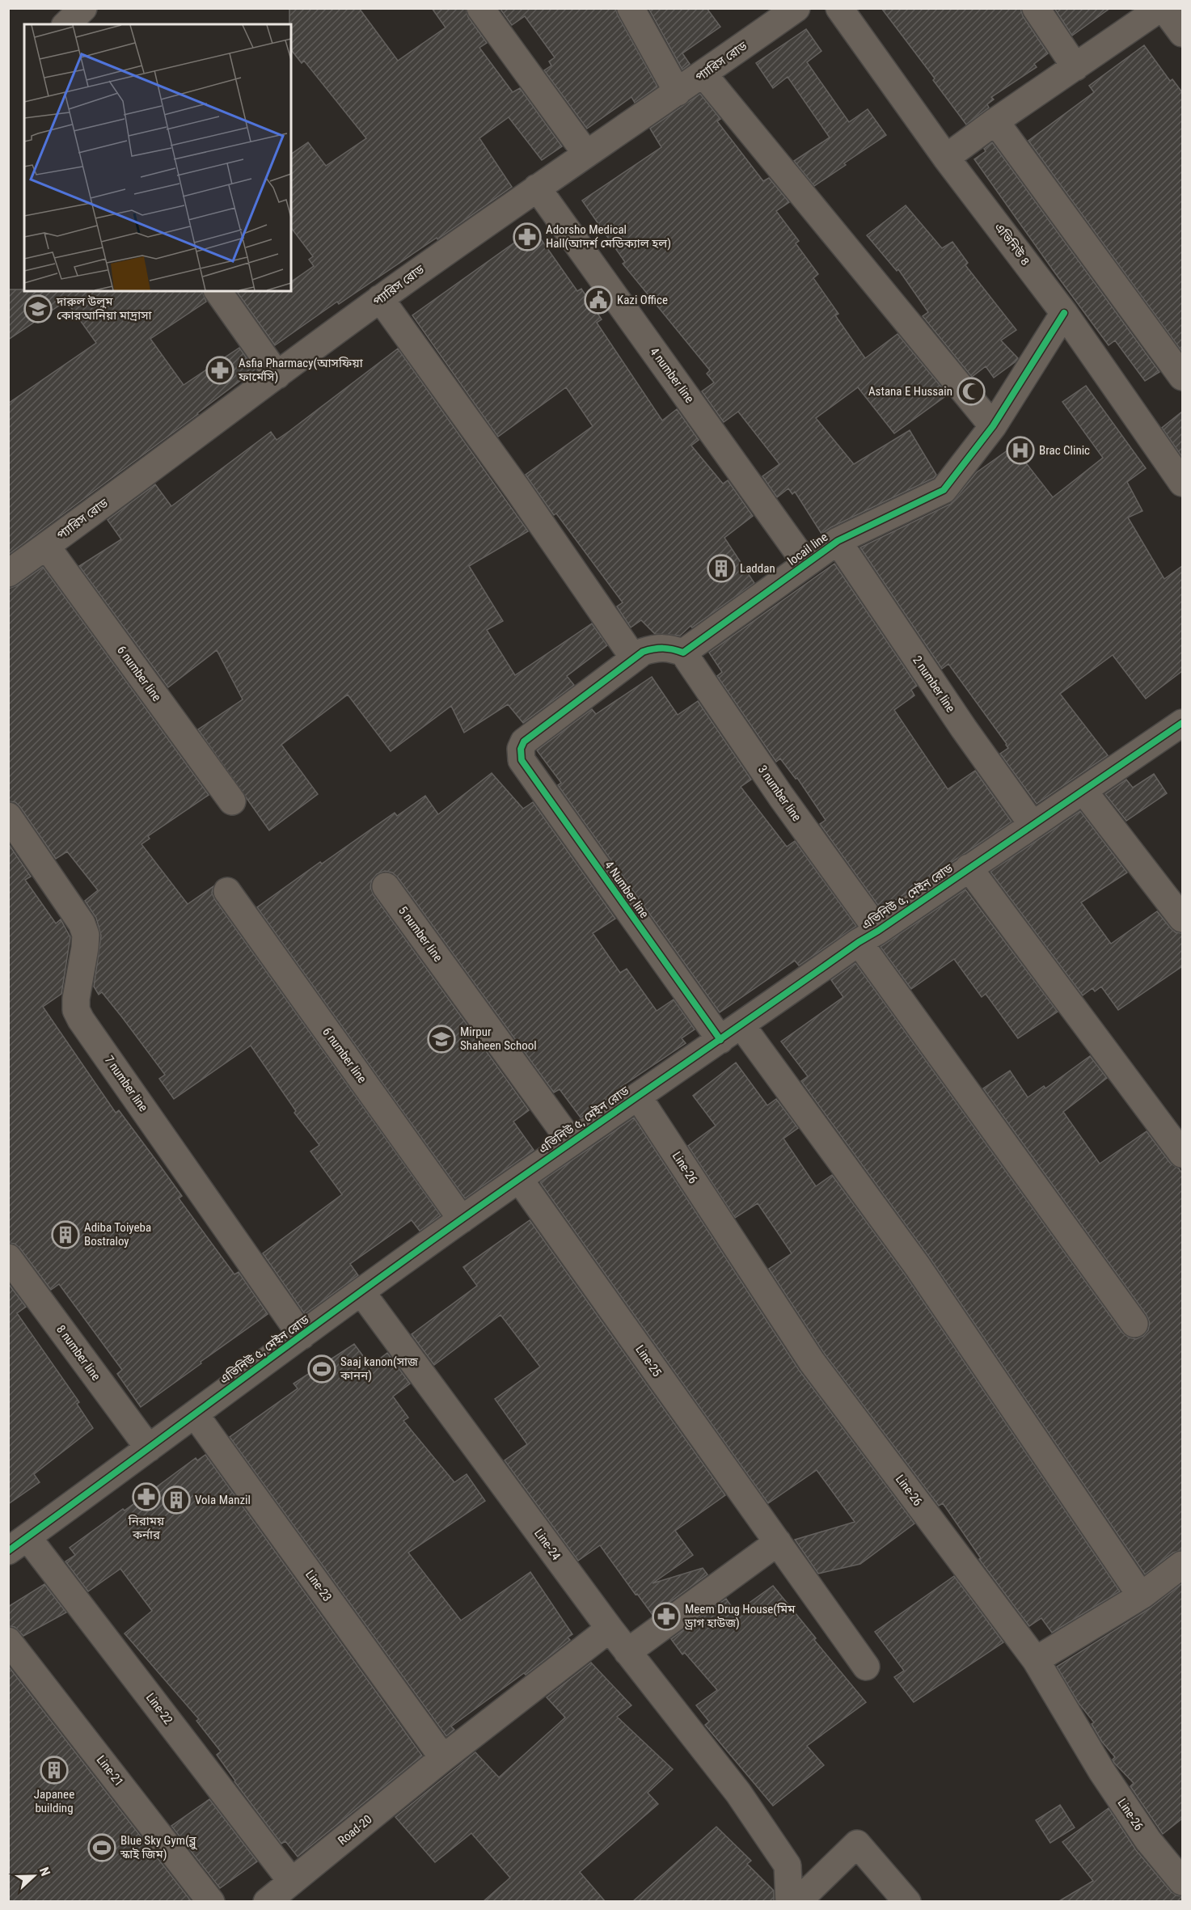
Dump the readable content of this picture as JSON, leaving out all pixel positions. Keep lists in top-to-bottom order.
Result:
{
  "streets": {
    "street": [
      "প্যারিস রোড",
      "এভিনিউ ৪",
      "4 number line",
      "locail line",
      "6 number line",
      "2 number line",
      "3 number line",
      "4 Number line",
      "এভিনিউ ৫, মেইন রোড",
      "5 number line",
      "7 number line",
      "Line-26",
      "8 number line",
      "Line-25",
      "Line-24",
      "Line-23",
      "Line-22",
      "Line-21",
      "Road-20"
    ]
  },
  "crossings": [
    ["প্যারিস রোড", "4 number line"],
    ["প্যারিস রোড", "6 number line"],
    ["এভিনিউ ৪", "locail line"],
    ["4 number line", "locail line"],
    ["locail line", "2 number line"],
    ["locail line", "3 number line"],
    ["6 number line", "এভিনিউ ৫, মেইন রোড"],
    ["2 number line", "এভিনিউ ৫, মেইন রোড"],
    ["3 number line", "এভিনিউ ৫, মেইন রোড"],
    ["4 Number line", "এভিনিউ ৫, মেইন রোড"],
    ["এভিনিউ ৫, মেইন রোড", "5 number line"],
    ["এভিনিউ ৫, মেইন রোড", "7 number line"],
    ["এভিনিউ ৫, মেইন রোড", "Line-26"],
    ["এভিনিউ ৫, মেইন রোড", "8 number line"],
    ["এভিনিউ ৫, মেইন রোড", "Line-25"],
    ["এভিনিউ ৫, মেইন রোড", "Line-24"],
    ["এভিনিউ ৫, মেইন রোড", "Line-23"],
    ["এভিনিউ ৫, মেইন রোড", "Line-22"],
    ["Line-24", "Road-20"],
    ["Line-23", "Road-20"],
    ["Line-22", "Road-20"]
  ],
  "places": {
    "pharmacy": [
      "Adorsho Medical Hall(আদর্শ মেডিক্যাল হল)",
      "Asfia Pharmacy(আসফিয়া ফার্মেসি)",
      "নিরাময় কর্নার",
      "Meem Drug House(মিম ড্রাগ হাউজ)"
    ],
    "public building": ["Kazi Office"],
    "school or university": ["দারুল উলুম কোরআনিয়া মাদ্রাসা", "Mirpur Shaheen School"],
    "mosque": ["Astana E Hussain"],
    "hospital": ["Brac Clinic"],
    "building": [
      "Laddan",
      "Adiba Toiyeba Bostraloy",
      "Vola Manzil",
      "Japanee building"
    ],
    "sports": ["Saaj kanon(সাজ কানন)", "Blue Sky Gym(ব্লু স্কাই জিম)"]
  },
  "north": "right"
}
